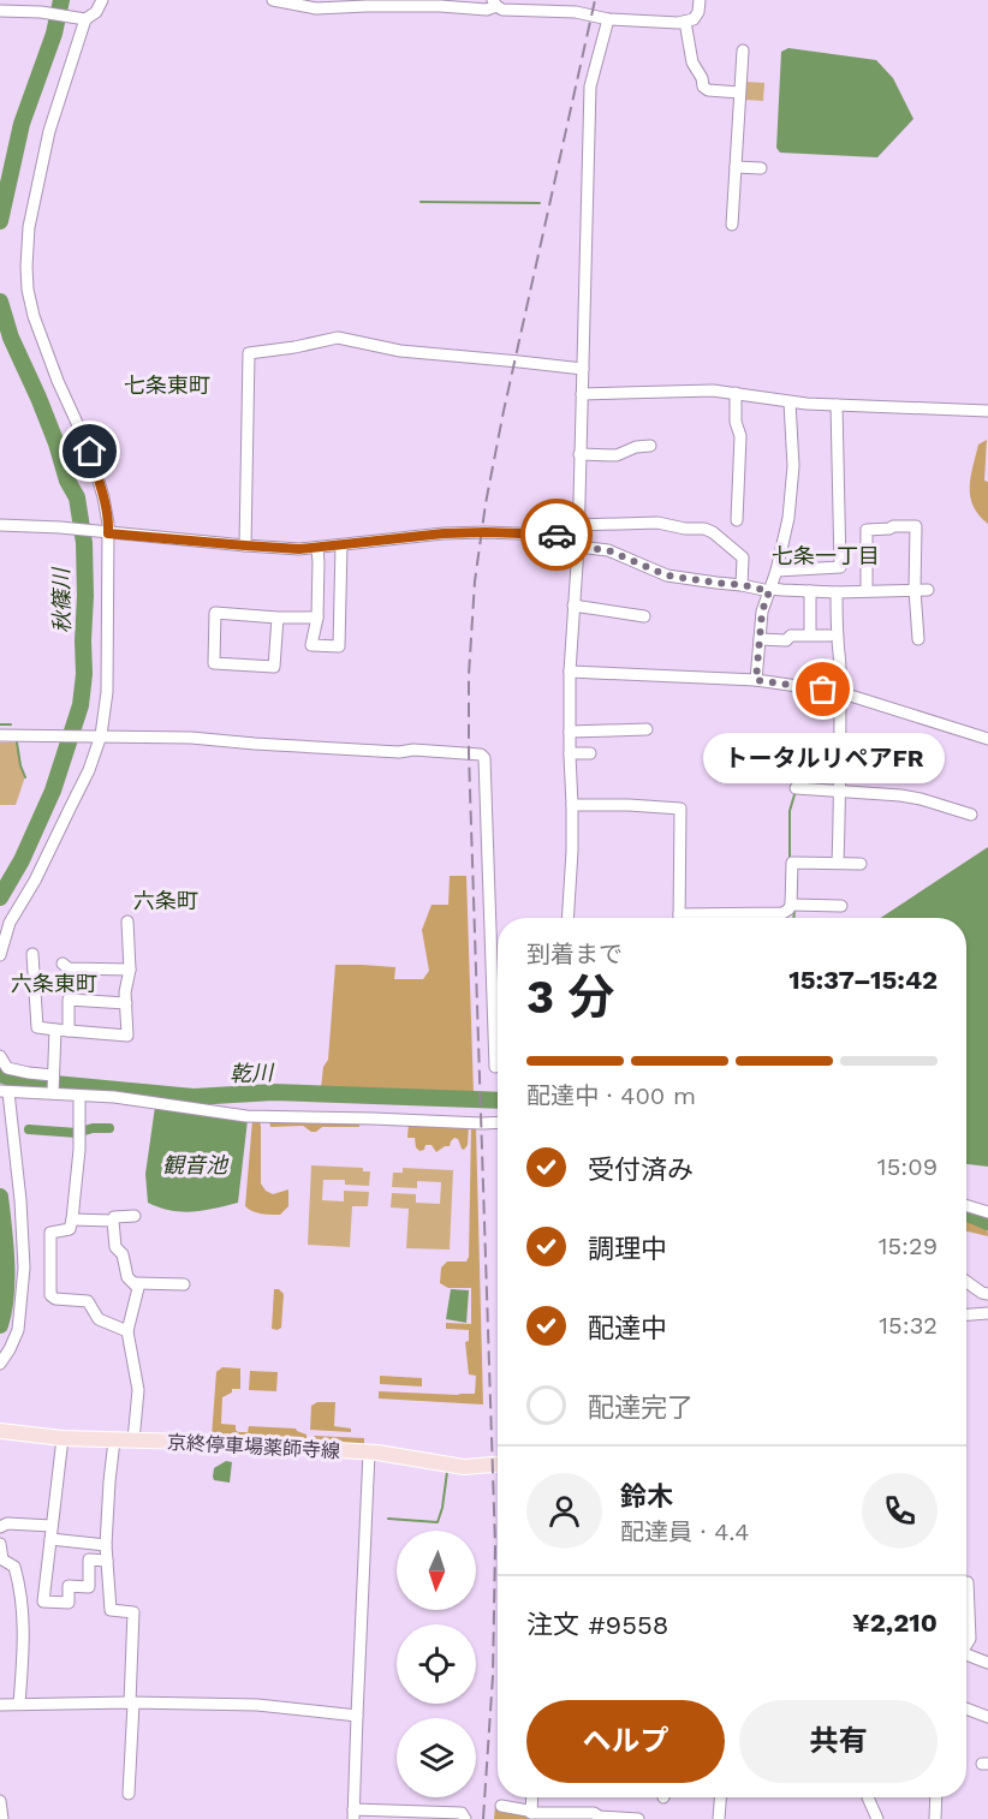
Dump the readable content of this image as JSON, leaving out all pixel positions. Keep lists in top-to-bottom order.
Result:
{
  "streets": {
    "main road": ["京終停車場薬師寺線"]
  },
  "districts": [
    "七条東町",
    "七条一丁目",
    "六条町",
    "六条東町"
  ],
  "water": ["秋篠川", "乾川", "観音池"],
  "places": ["トータルリペアFR"],
  "north": "bottom",
  "page": {
    "bubble": "トータルリペアFR",
    "heading": ["3 分", "到着まで", "15:37–15:42"],
    "panel": [
      "鈴木",
      "配達員 · 4.4",
      "注文 #9558",
      "¥2,210"
    ],
    "bar": "配達中 · 400 m",
    "list": [
      ["受付済み", "15:09"],
      ["調理中", "15:29"],
      ["配達中", "15:32"],
      "配達完了"
    ],
    "buttons": ["ヘルプ", "共有"]
  }
}
